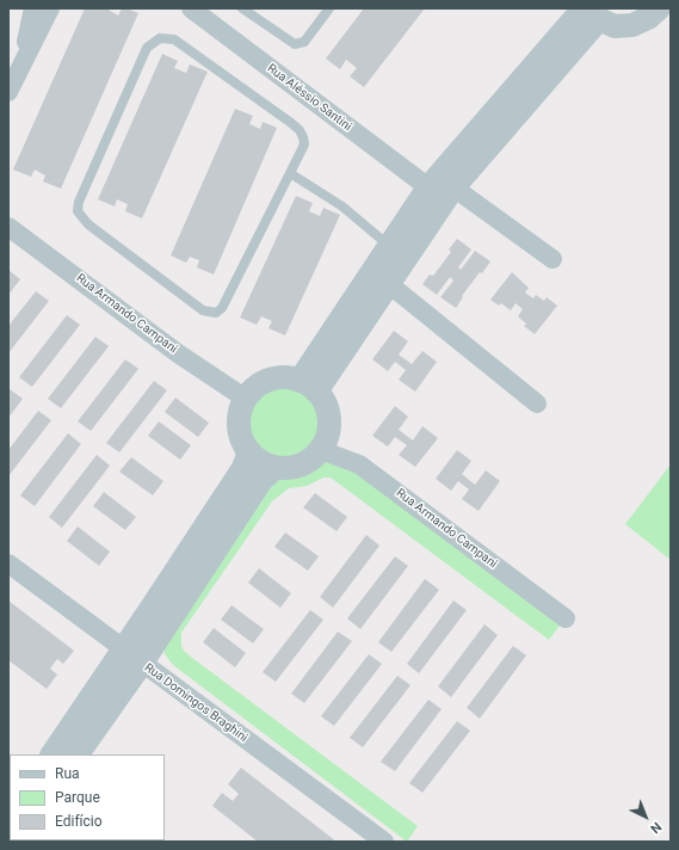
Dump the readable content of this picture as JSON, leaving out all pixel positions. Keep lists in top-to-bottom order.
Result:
{
  "streets": {
    "street": ["Rua Aléssio Santini", "Rua Armando Campani", "Rua Domingos Braghini"]
  },
  "legend": ["Rua", "Parque", "Edifício"],
  "north": "bottom right"
}
